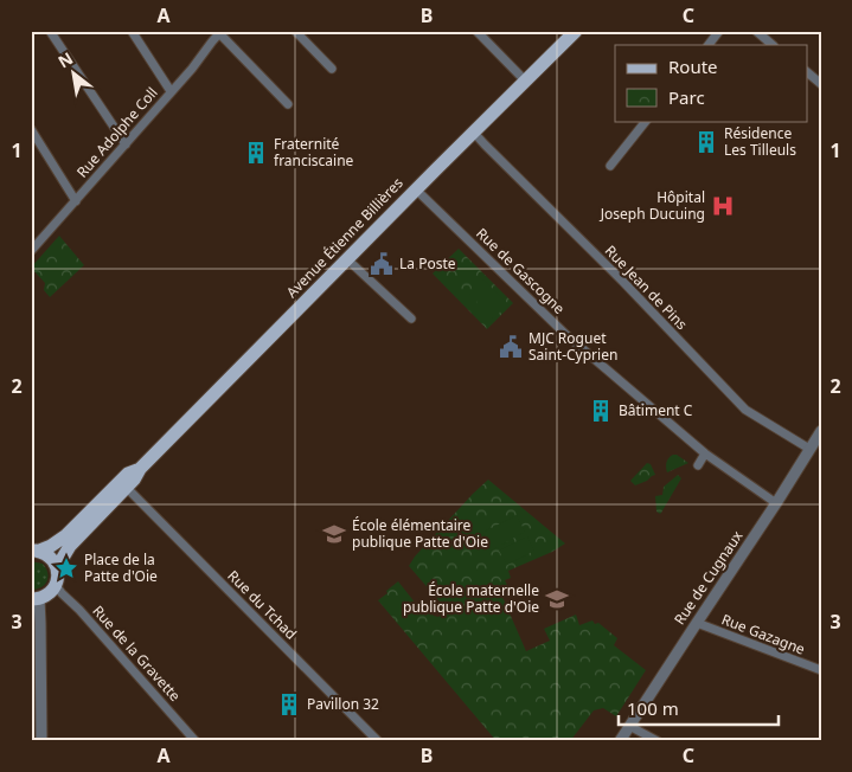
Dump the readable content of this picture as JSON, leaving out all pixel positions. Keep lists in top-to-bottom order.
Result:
{
  "streets": {
    "main road": ["Avenue Étienne Billières"],
    "street": [
      "Rue Adolphe Coll",
      "Rue de Gascogne",
      "Rue Jean de Pins",
      "Rue de Cugnaux",
      "Rue du Tchad",
      "Rue Gazagne",
      "Rue de la Gravette"
    ]
  },
  "crossings": [
    ["Avenue Étienne Billières", "Rue de Gascogne"],
    ["Avenue Étienne Billières", "Rue Jean de Pins"],
    ["Avenue Étienne Billières", "Rue du Tchad"],
    ["Avenue Étienne Billières", "Rue de la Gravette"],
    ["Rue de Gascogne", "Rue de Cugnaux"],
    ["Rue Jean de Pins", "Rue de Cugnaux"],
    ["Rue de Cugnaux", "Rue Gazagne"]
  ],
  "places": {
    "building": [
      "Résidence Les Tilleuls",
      "Fraternité franciscaine",
      "Bâtiment C",
      "Pavillon 32"
    ],
    "hospital": ["Hôpital Joseph Ducuing"],
    "public building": ["La Poste", "MJC Roguet Saint-Cyprien"],
    "school or university": ["École élémentaire publique Patte d'Oie", "École maternelle publique Patte d'Oie"],
    "place": ["Place de la Patte d'Oie"]
  },
  "legend": ["Route", "Parc"],
  "scale_bar": "100 m",
  "north": "top left",
  "grid": {
    "columns": ["A", "B", "C"],
    "rows": ["1", "2", "3"]
  }
}
